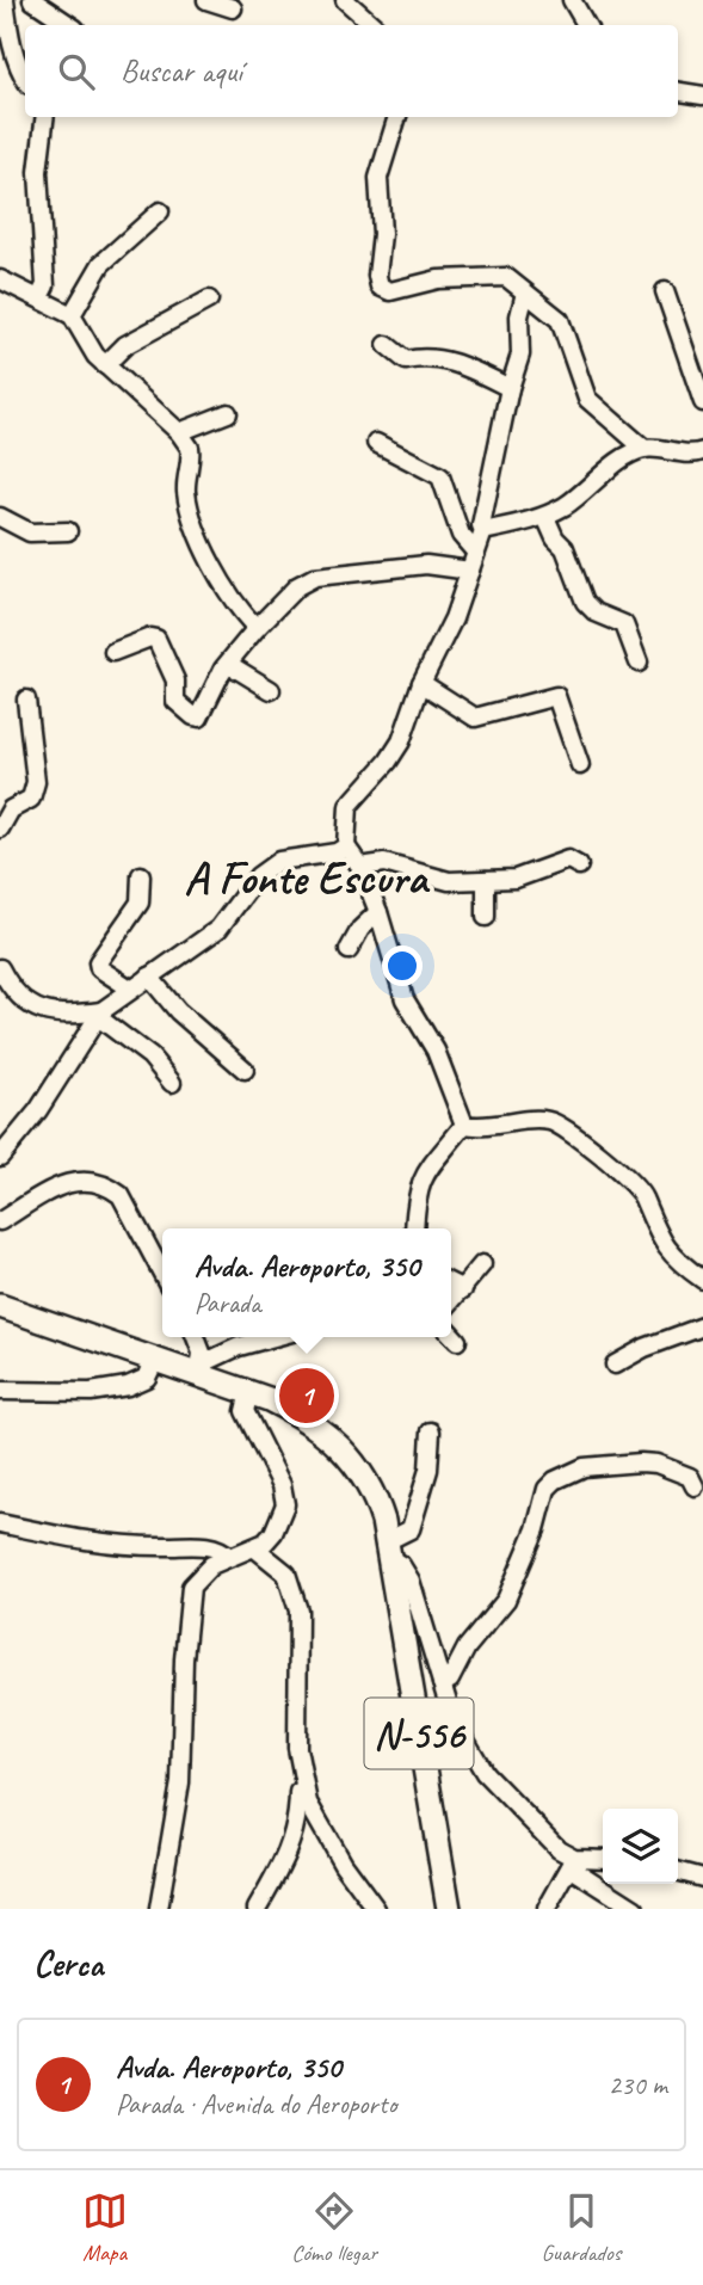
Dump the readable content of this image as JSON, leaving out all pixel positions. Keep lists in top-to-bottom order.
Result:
{
  "streets": {
    "main road": ["N-556"]
  },
  "districts": ["A Fonte Escura"],
  "page": {
    "search": "Buscar aquí",
    "popup": ["Avda. Aeroporto, 350", "Parada"],
    "pins": "1",
    "heading": "Cerca",
    "list": [
      {
        "mark": "1",
        "name": "Avda. Aeroporto, 350",
        "note": "Parada · Avenida do Aeroporto",
        "value": "230 m"
      }
    ],
    "nav": ["Mapa", "Cómo llegar", "Guardados"]
  }
}
